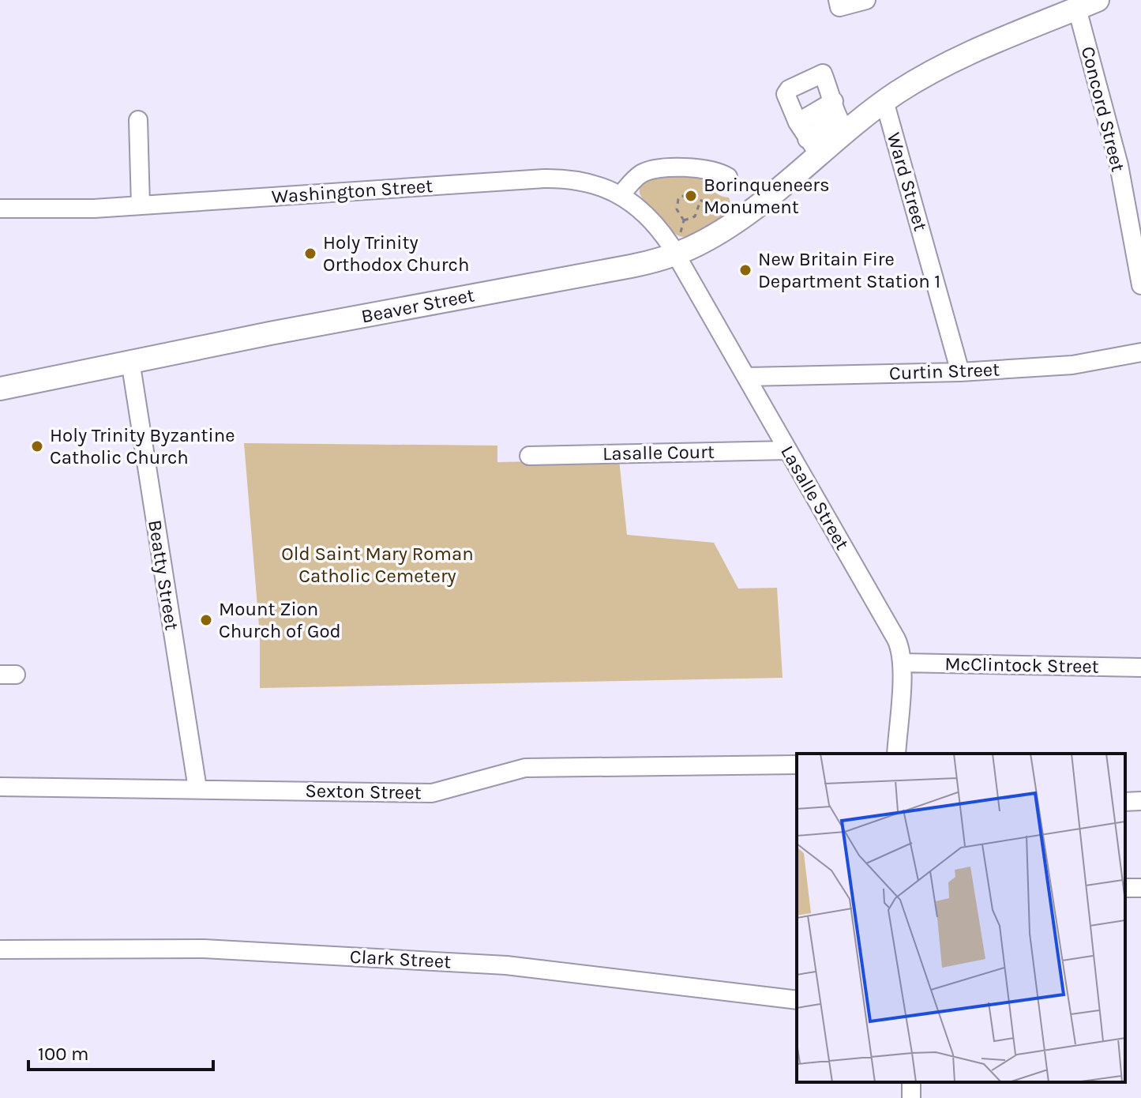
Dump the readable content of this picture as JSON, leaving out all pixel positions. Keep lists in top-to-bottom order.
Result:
{
  "streets": {
    "main road": ["Beaver Street"],
    "street": [
      "Concord Street",
      "Ward Street",
      "Washington Street",
      "Curtin Street",
      "Lasalle Court",
      "Lasalle Street",
      "Beatty Street",
      "McClintock Street",
      "Sexton Street",
      "Clark Street"
    ]
  },
  "crossings": [
    ["Concord Street", "Beaver Street"],
    ["Ward Street", "Beaver Street"],
    ["Ward Street", "Curtin Street"],
    ["Washington Street", "Beaver Street"],
    ["Washington Street", "Lasalle Street"],
    ["Beaver Street", "Lasalle Street"],
    ["Beaver Street", "Beatty Street"],
    ["Curtin Street", "Lasalle Street"],
    ["Lasalle Court", "Lasalle Street"],
    ["Lasalle Street", "McClintock Street"],
    ["Beatty Street", "Sexton Street"]
  ],
  "parks": ["Old Saint Mary Roman Catholic Cemetery"],
  "places": [
    "Borinqueneers Monument",
    "Holy Trinity Orthodox Church",
    "New Britain Fire Department Station 1",
    "Holy Trinity Byzantine Catholic Church",
    "Mount Zion Church of God"
  ],
  "scale_bar": "100 m"
}
